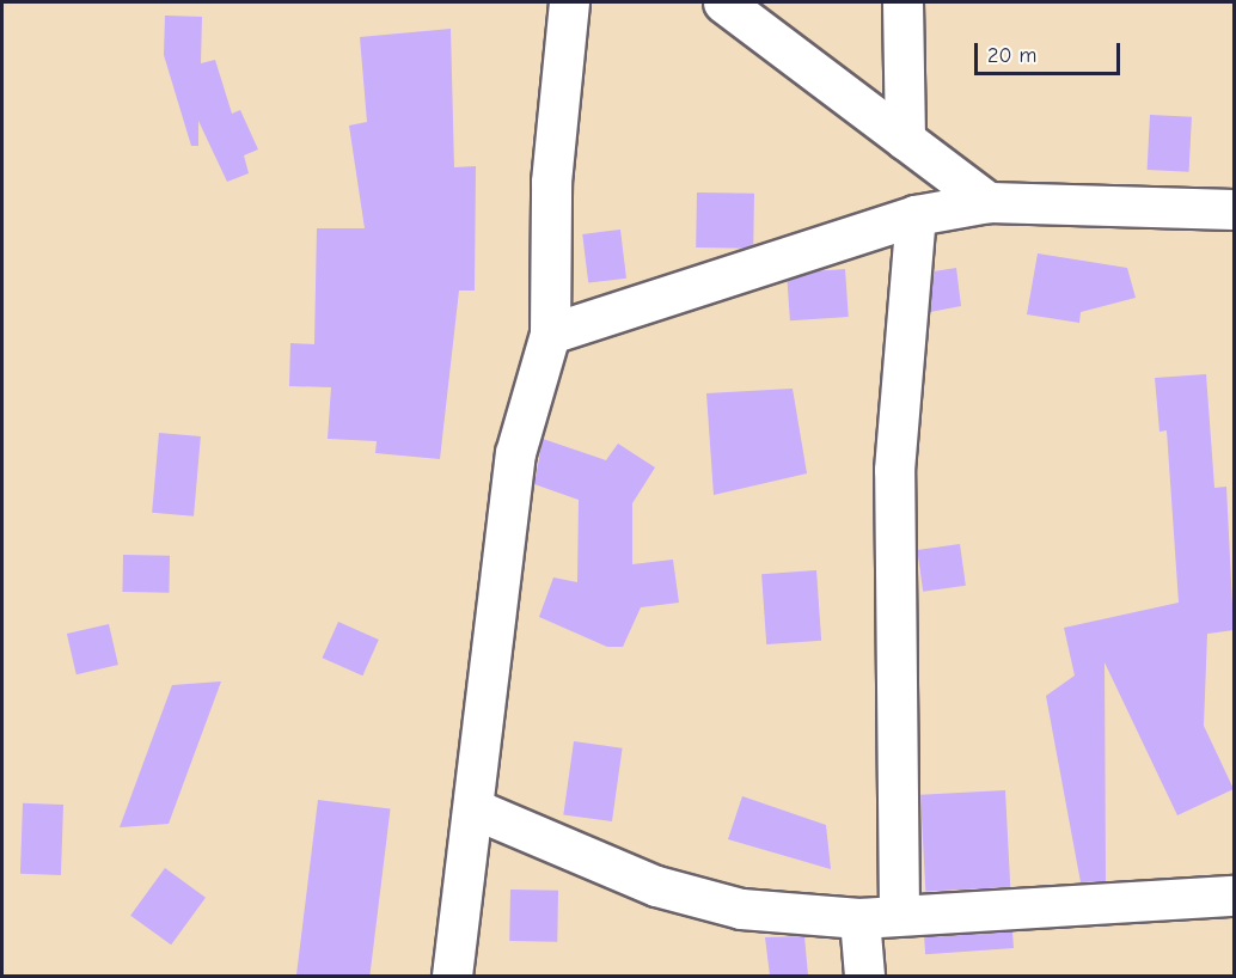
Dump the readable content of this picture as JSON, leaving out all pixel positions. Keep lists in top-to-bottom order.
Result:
{
  "scale_bar": "20 m"
}
